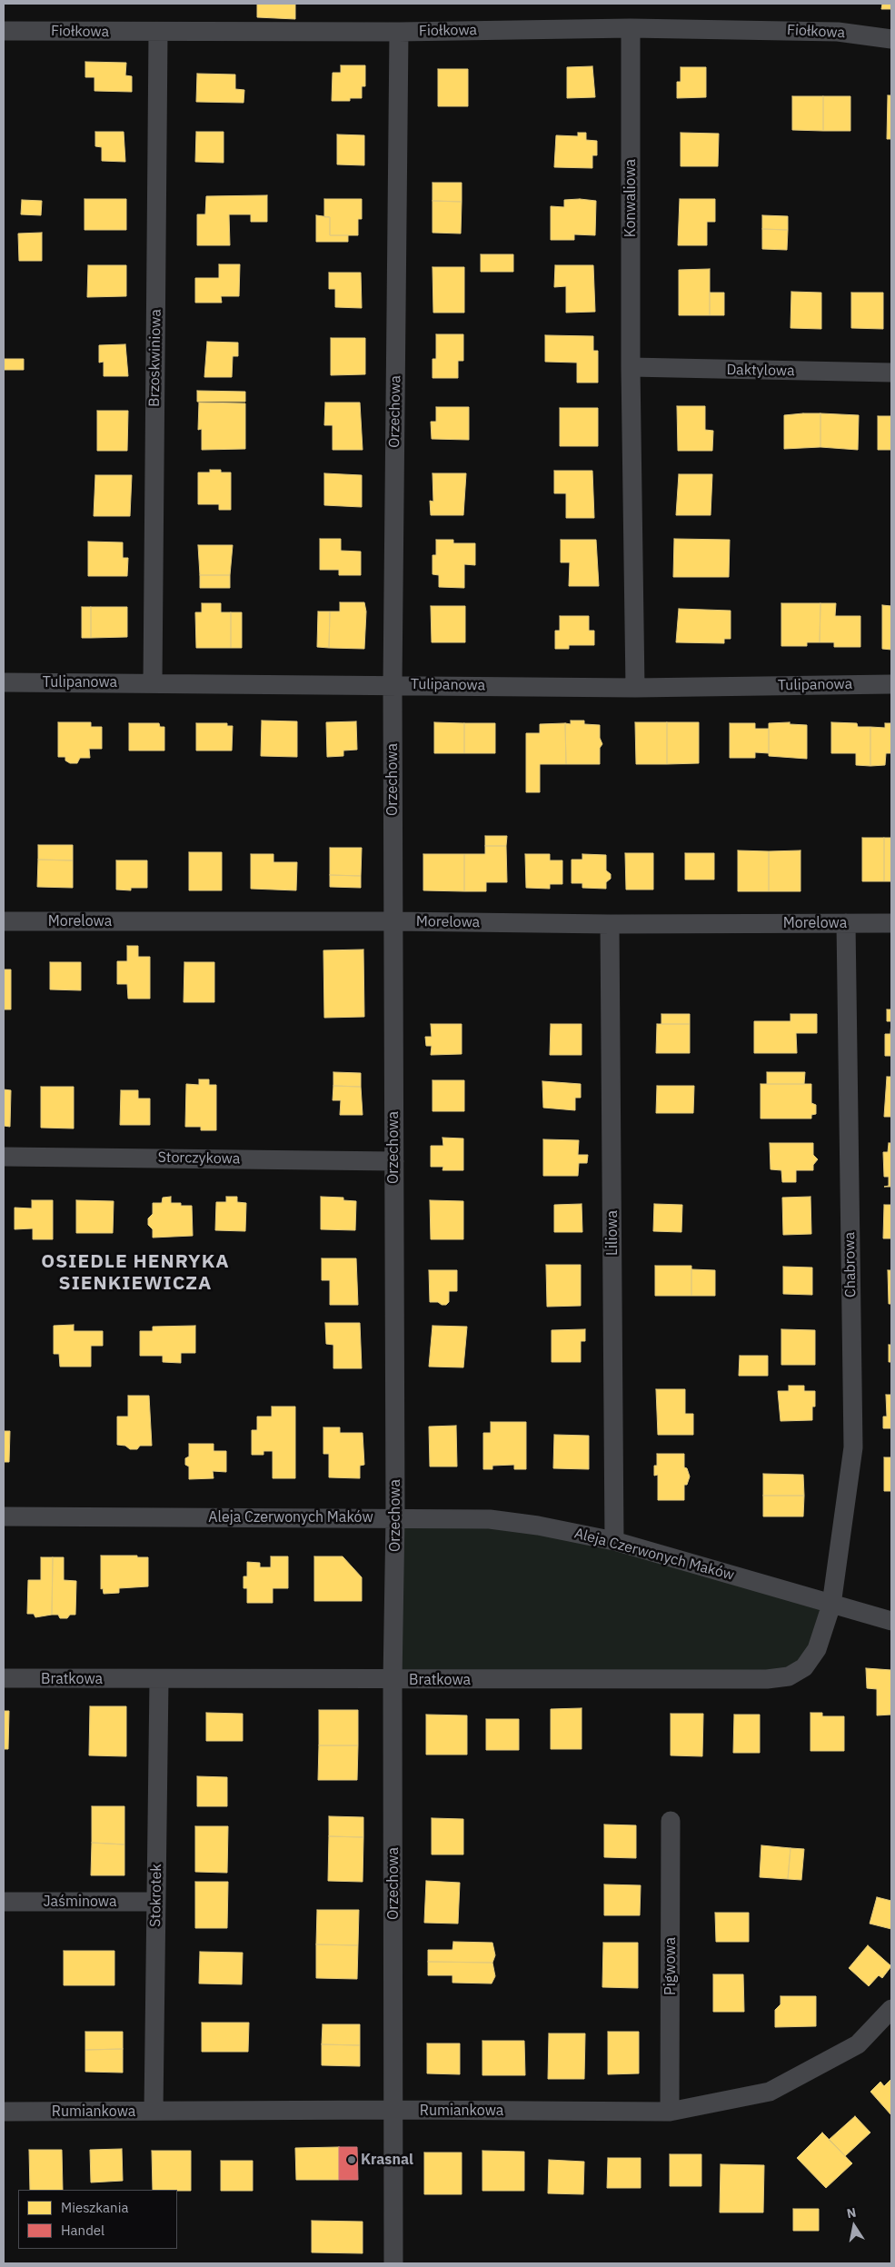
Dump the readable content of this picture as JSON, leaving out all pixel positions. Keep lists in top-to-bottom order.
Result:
{
  "streets": {
    "street": [
      "Fiołkowa",
      "Konwaliowa",
      "Brzoskwiniowa",
      "Daktylowa",
      "Orzechowa",
      "Tulipanowa",
      "Morelowa",
      "Storczykowa",
      "Liliowa",
      "Chabrowa",
      "Aleja Czerwonych Maków",
      "Bratkowa",
      "Stokrotek",
      "Jaśminowa",
      "Pigwowa",
      "Rumiankowa"
    ]
  },
  "crossings": [
    ["Fiołkowa", "Konwaliowa"],
    ["Fiołkowa", "Brzoskwiniowa"],
    ["Fiołkowa", "Orzechowa"],
    ["Konwaliowa", "Daktylowa"],
    ["Konwaliowa", "Tulipanowa"],
    ["Brzoskwiniowa", "Tulipanowa"],
    ["Orzechowa", "Tulipanowa"],
    ["Orzechowa", "Morelowa"],
    ["Orzechowa", "Storczykowa"],
    ["Orzechowa", "Aleja Czerwonych Maków"],
    ["Orzechowa", "Bratkowa"],
    ["Orzechowa", "Rumiankowa"],
    ["Morelowa", "Liliowa"],
    ["Morelowa", "Chabrowa"],
    ["Liliowa", "Aleja Czerwonych Maków"],
    ["Chabrowa", "Aleja Czerwonych Maków"],
    ["Chabrowa", "Bratkowa"],
    ["Aleja Czerwonych Maków", "Bratkowa"],
    ["Bratkowa", "Stokrotek"],
    ["Stokrotek", "Jaśminowa"],
    ["Stokrotek", "Rumiankowa"],
    ["Pigwowa", "Rumiankowa"]
  ],
  "districts": ["OSIEDLE HENRYKA SIENKIEWICZA"],
  "places": ["Krasnal"],
  "legend": ["Mieszkania", "Handel"],
  "north": "top"
}
